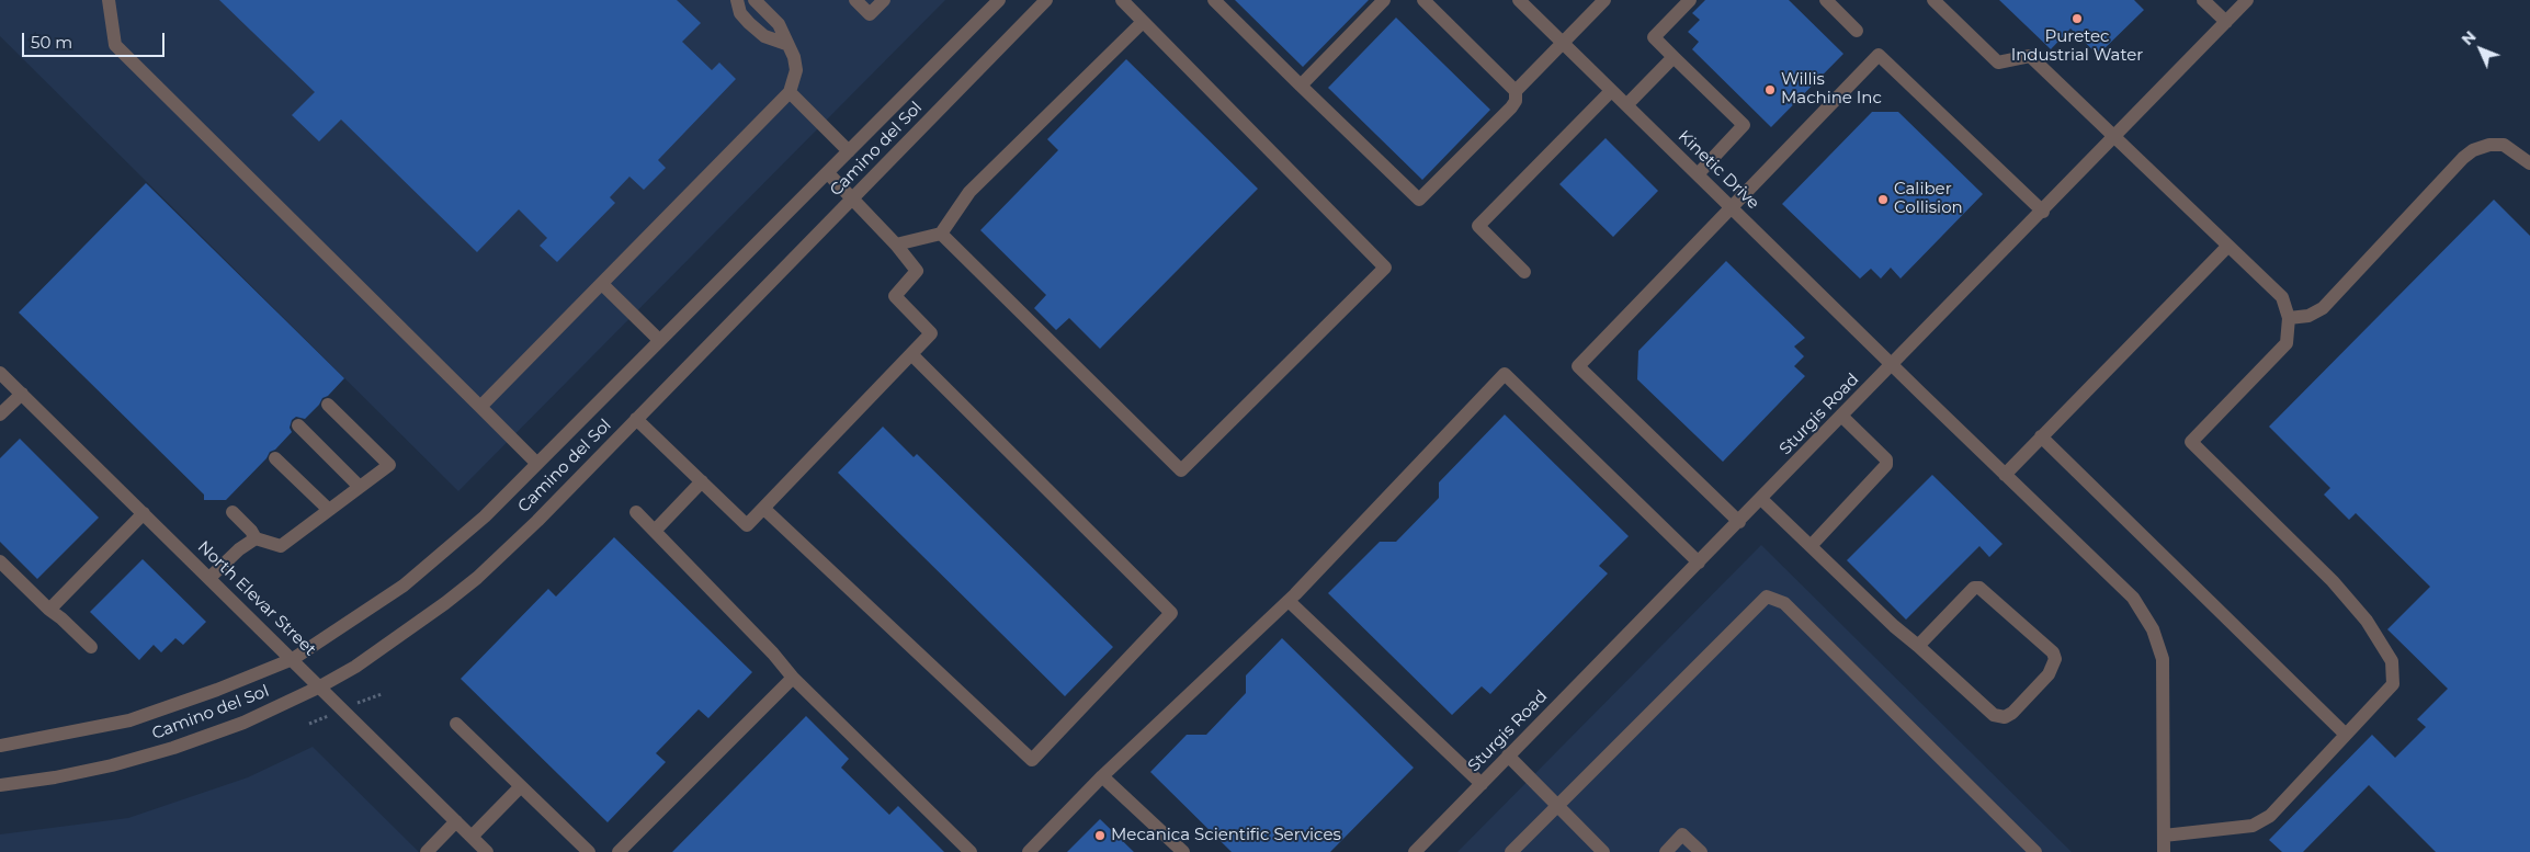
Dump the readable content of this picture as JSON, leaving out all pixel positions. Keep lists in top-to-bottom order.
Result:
{
  "streets": {
    "street": [
      "Camino del Sol",
      "Kinetic Drive",
      "Sturgis Road",
      "North Elevar Street"
    ]
  },
  "crossings": [
    ["Camino del Sol", "North Elevar Street"],
    ["Kinetic Drive", "Sturgis Road"]
  ],
  "places": [
    "Puretec Industrial Water",
    "Willis Machine Inc",
    "Caliber Collision",
    "Mecanica Scientific Services"
  ],
  "scale_bar": "50 m",
  "north": "top left"
}
